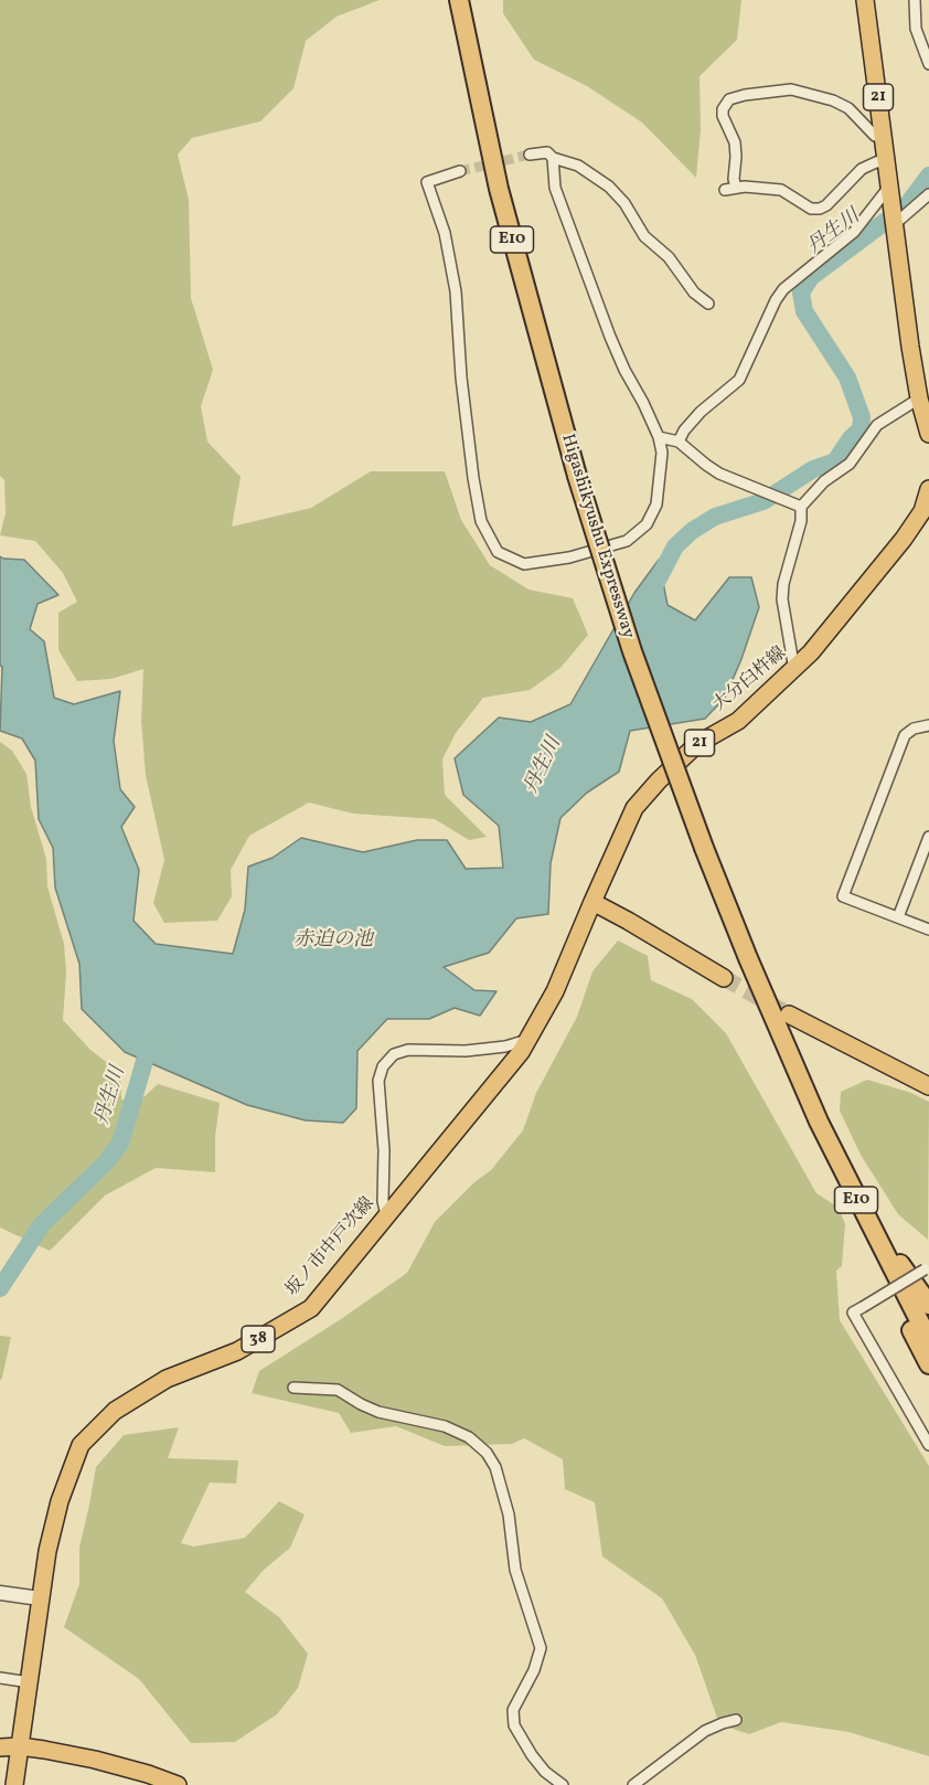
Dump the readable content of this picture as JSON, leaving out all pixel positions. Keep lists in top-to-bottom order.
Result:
{
  "streets": {
    "highway": ["E10", "Higashikyushu Expressway"],
    "main road": [
      "21",
      "大分臼杵線",
      "坂ノ市中戸次線",
      "38"
    ]
  },
  "crossings": [
    ["大分臼杵線", "坂ノ市中戸次線"]
  ],
  "water": ["丹生川", "赤迫の池"]
}
